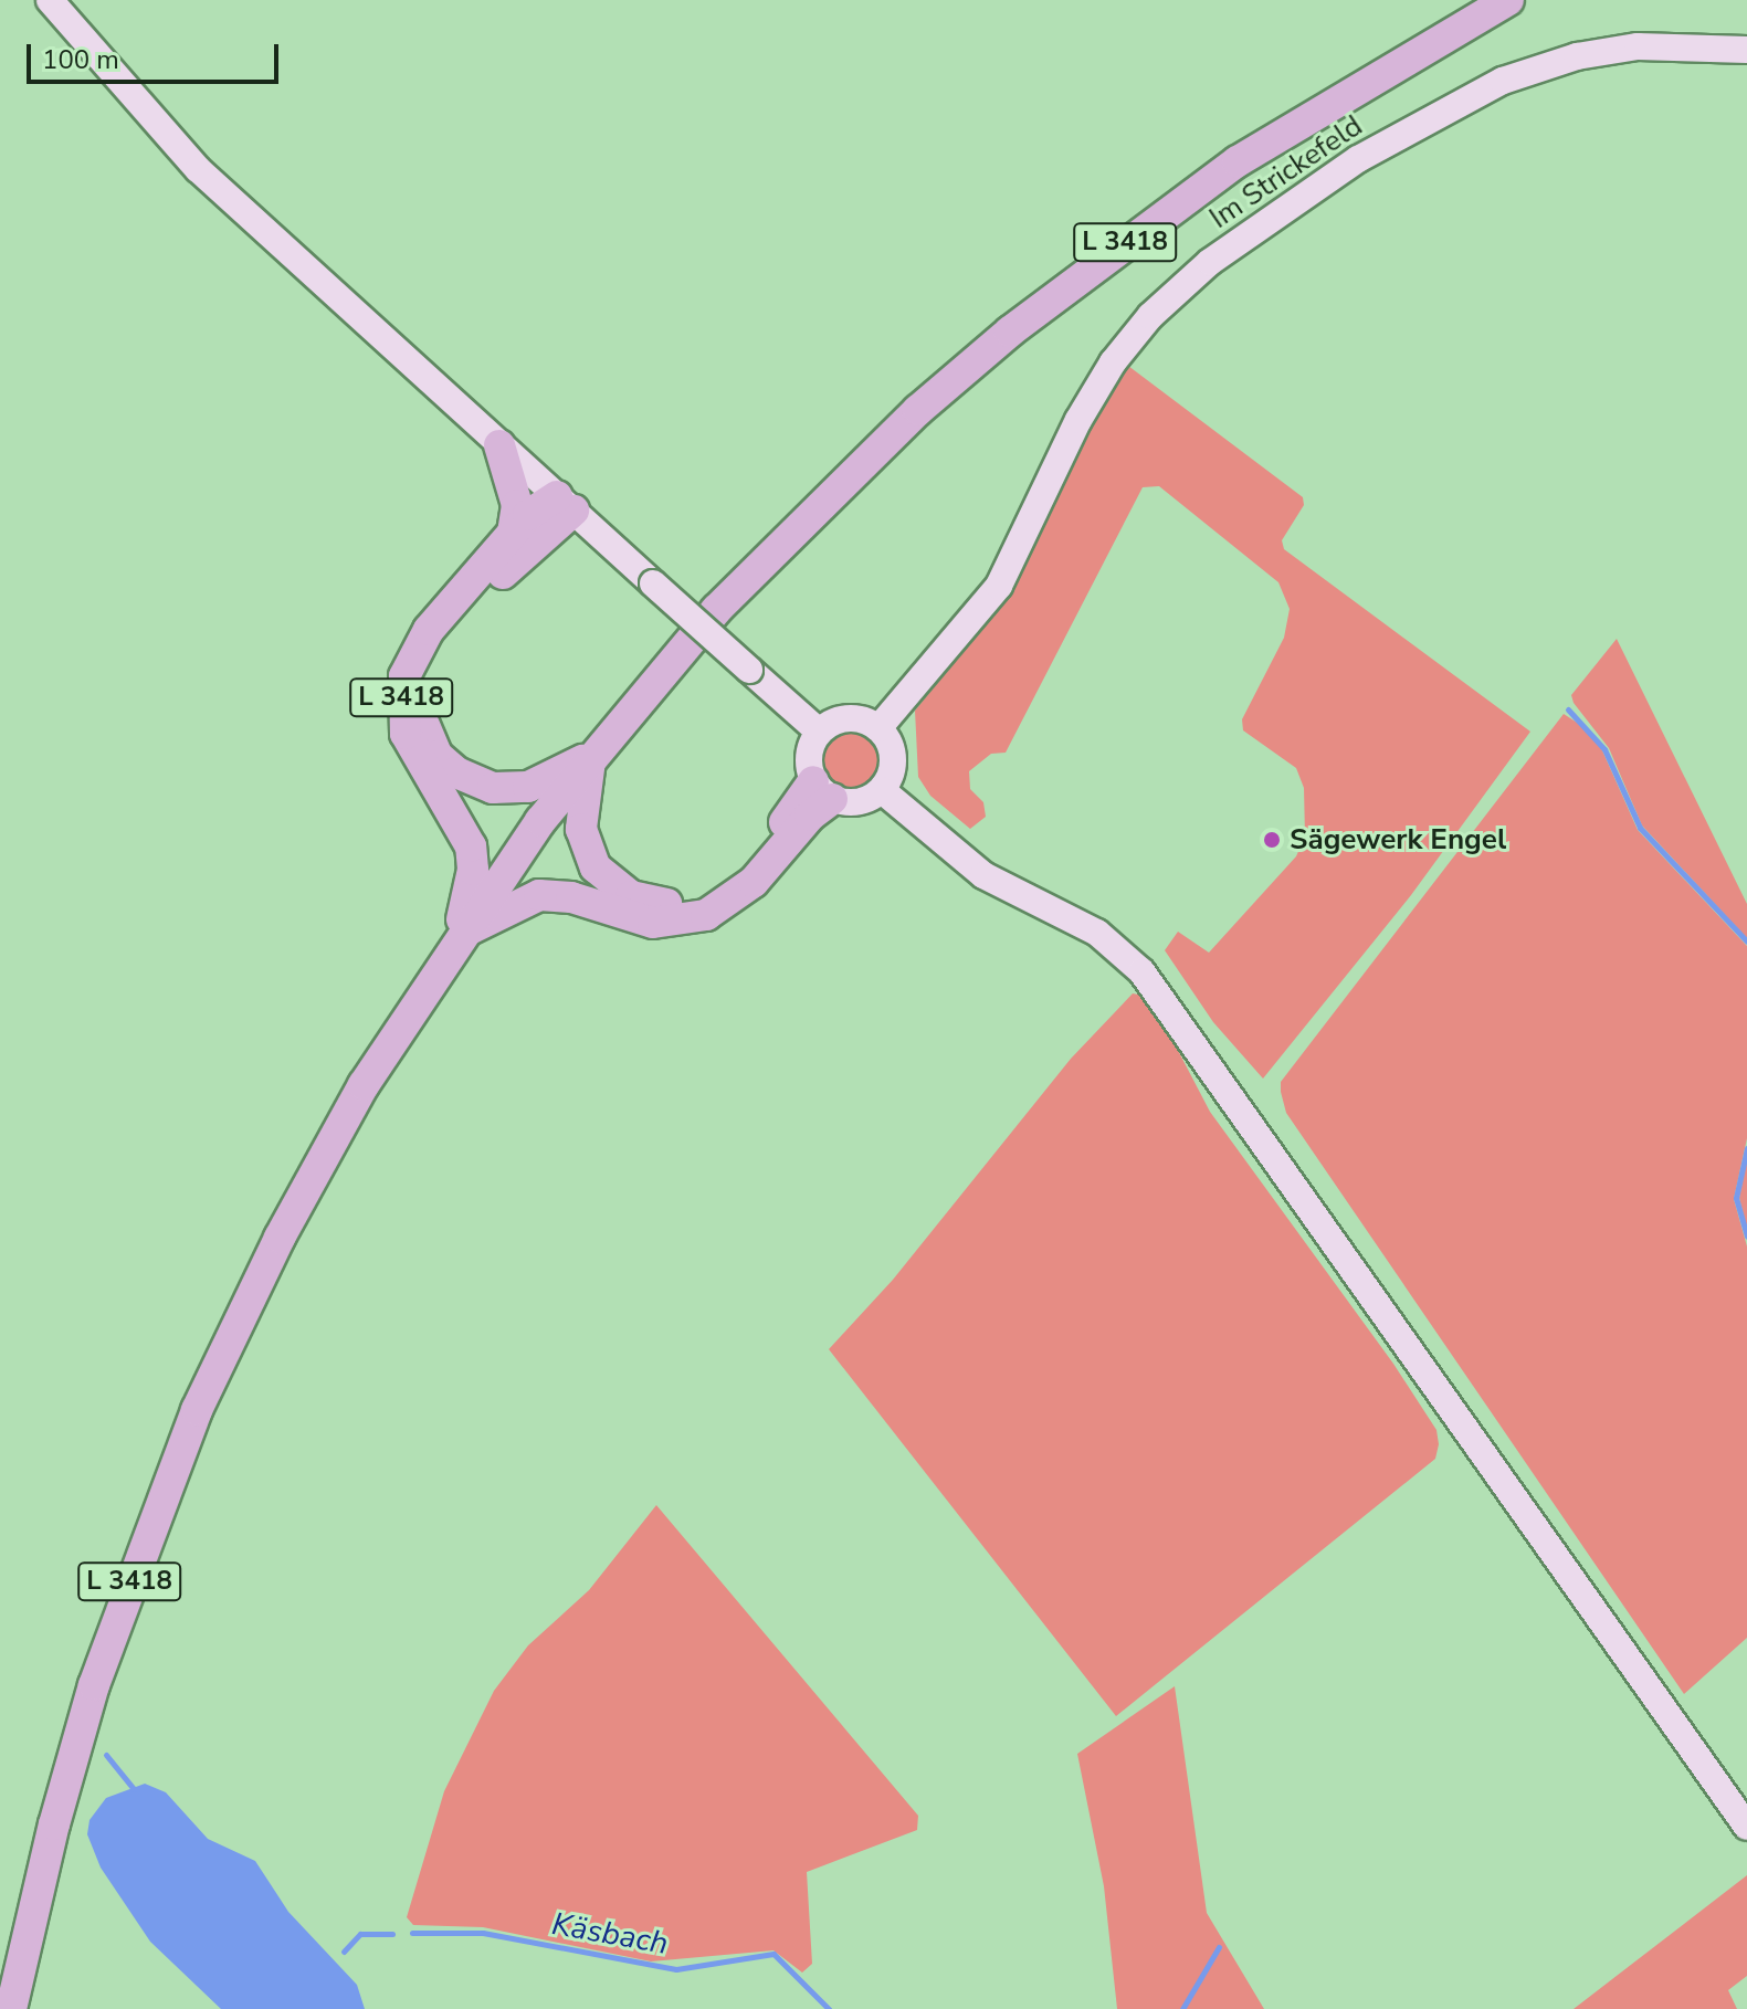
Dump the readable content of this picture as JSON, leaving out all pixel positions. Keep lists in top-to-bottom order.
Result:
{
  "streets": {
    "main road": ["Im Strickefeld", "L 3418"]
  },
  "crossings": [
    ["Im Strickefeld", "L 3418"]
  ],
  "water": ["Käsbach"],
  "places": ["Sägewerk Engel"],
  "scale_bar": "100 m"
}
